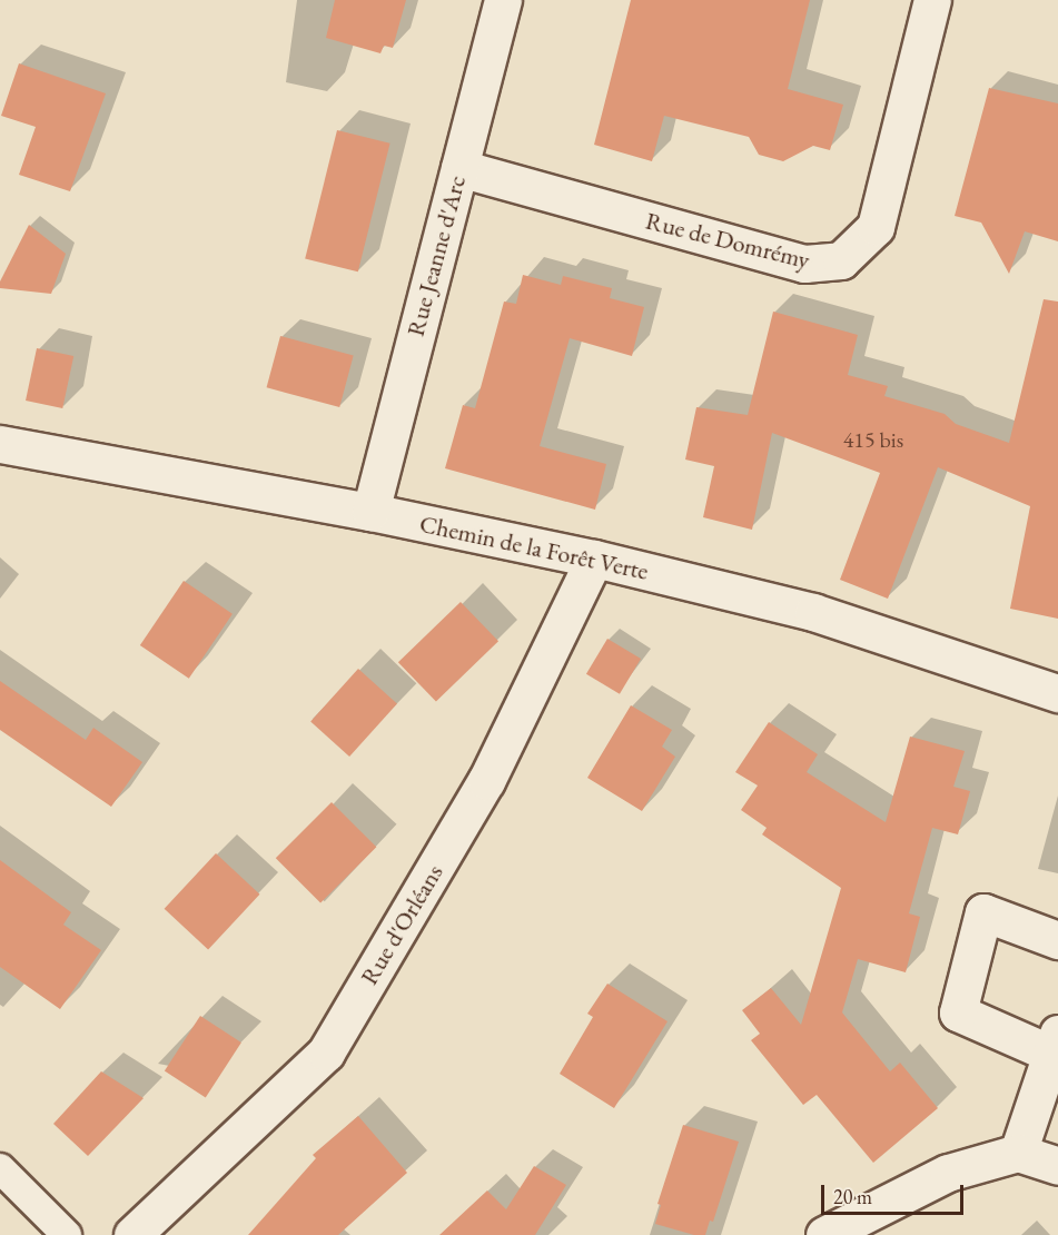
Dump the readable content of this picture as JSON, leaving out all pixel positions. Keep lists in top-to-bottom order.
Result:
{
  "streets": {
    "street": [
      "Rue de Domrémy",
      "Rue Jeanne d'Arc",
      "Chemin de la Forêt Verte",
      "Rue d'Orléans"
    ]
  },
  "crossings": [
    ["Rue de Domrémy", "Rue Jeanne d'Arc"],
    ["Rue Jeanne d'Arc", "Chemin de la Forêt Verte"],
    ["Chemin de la Forêt Verte", "Rue d'Orléans"]
  ],
  "house_numbers": ["415 bis"],
  "scale_bar": "20 m"
}
